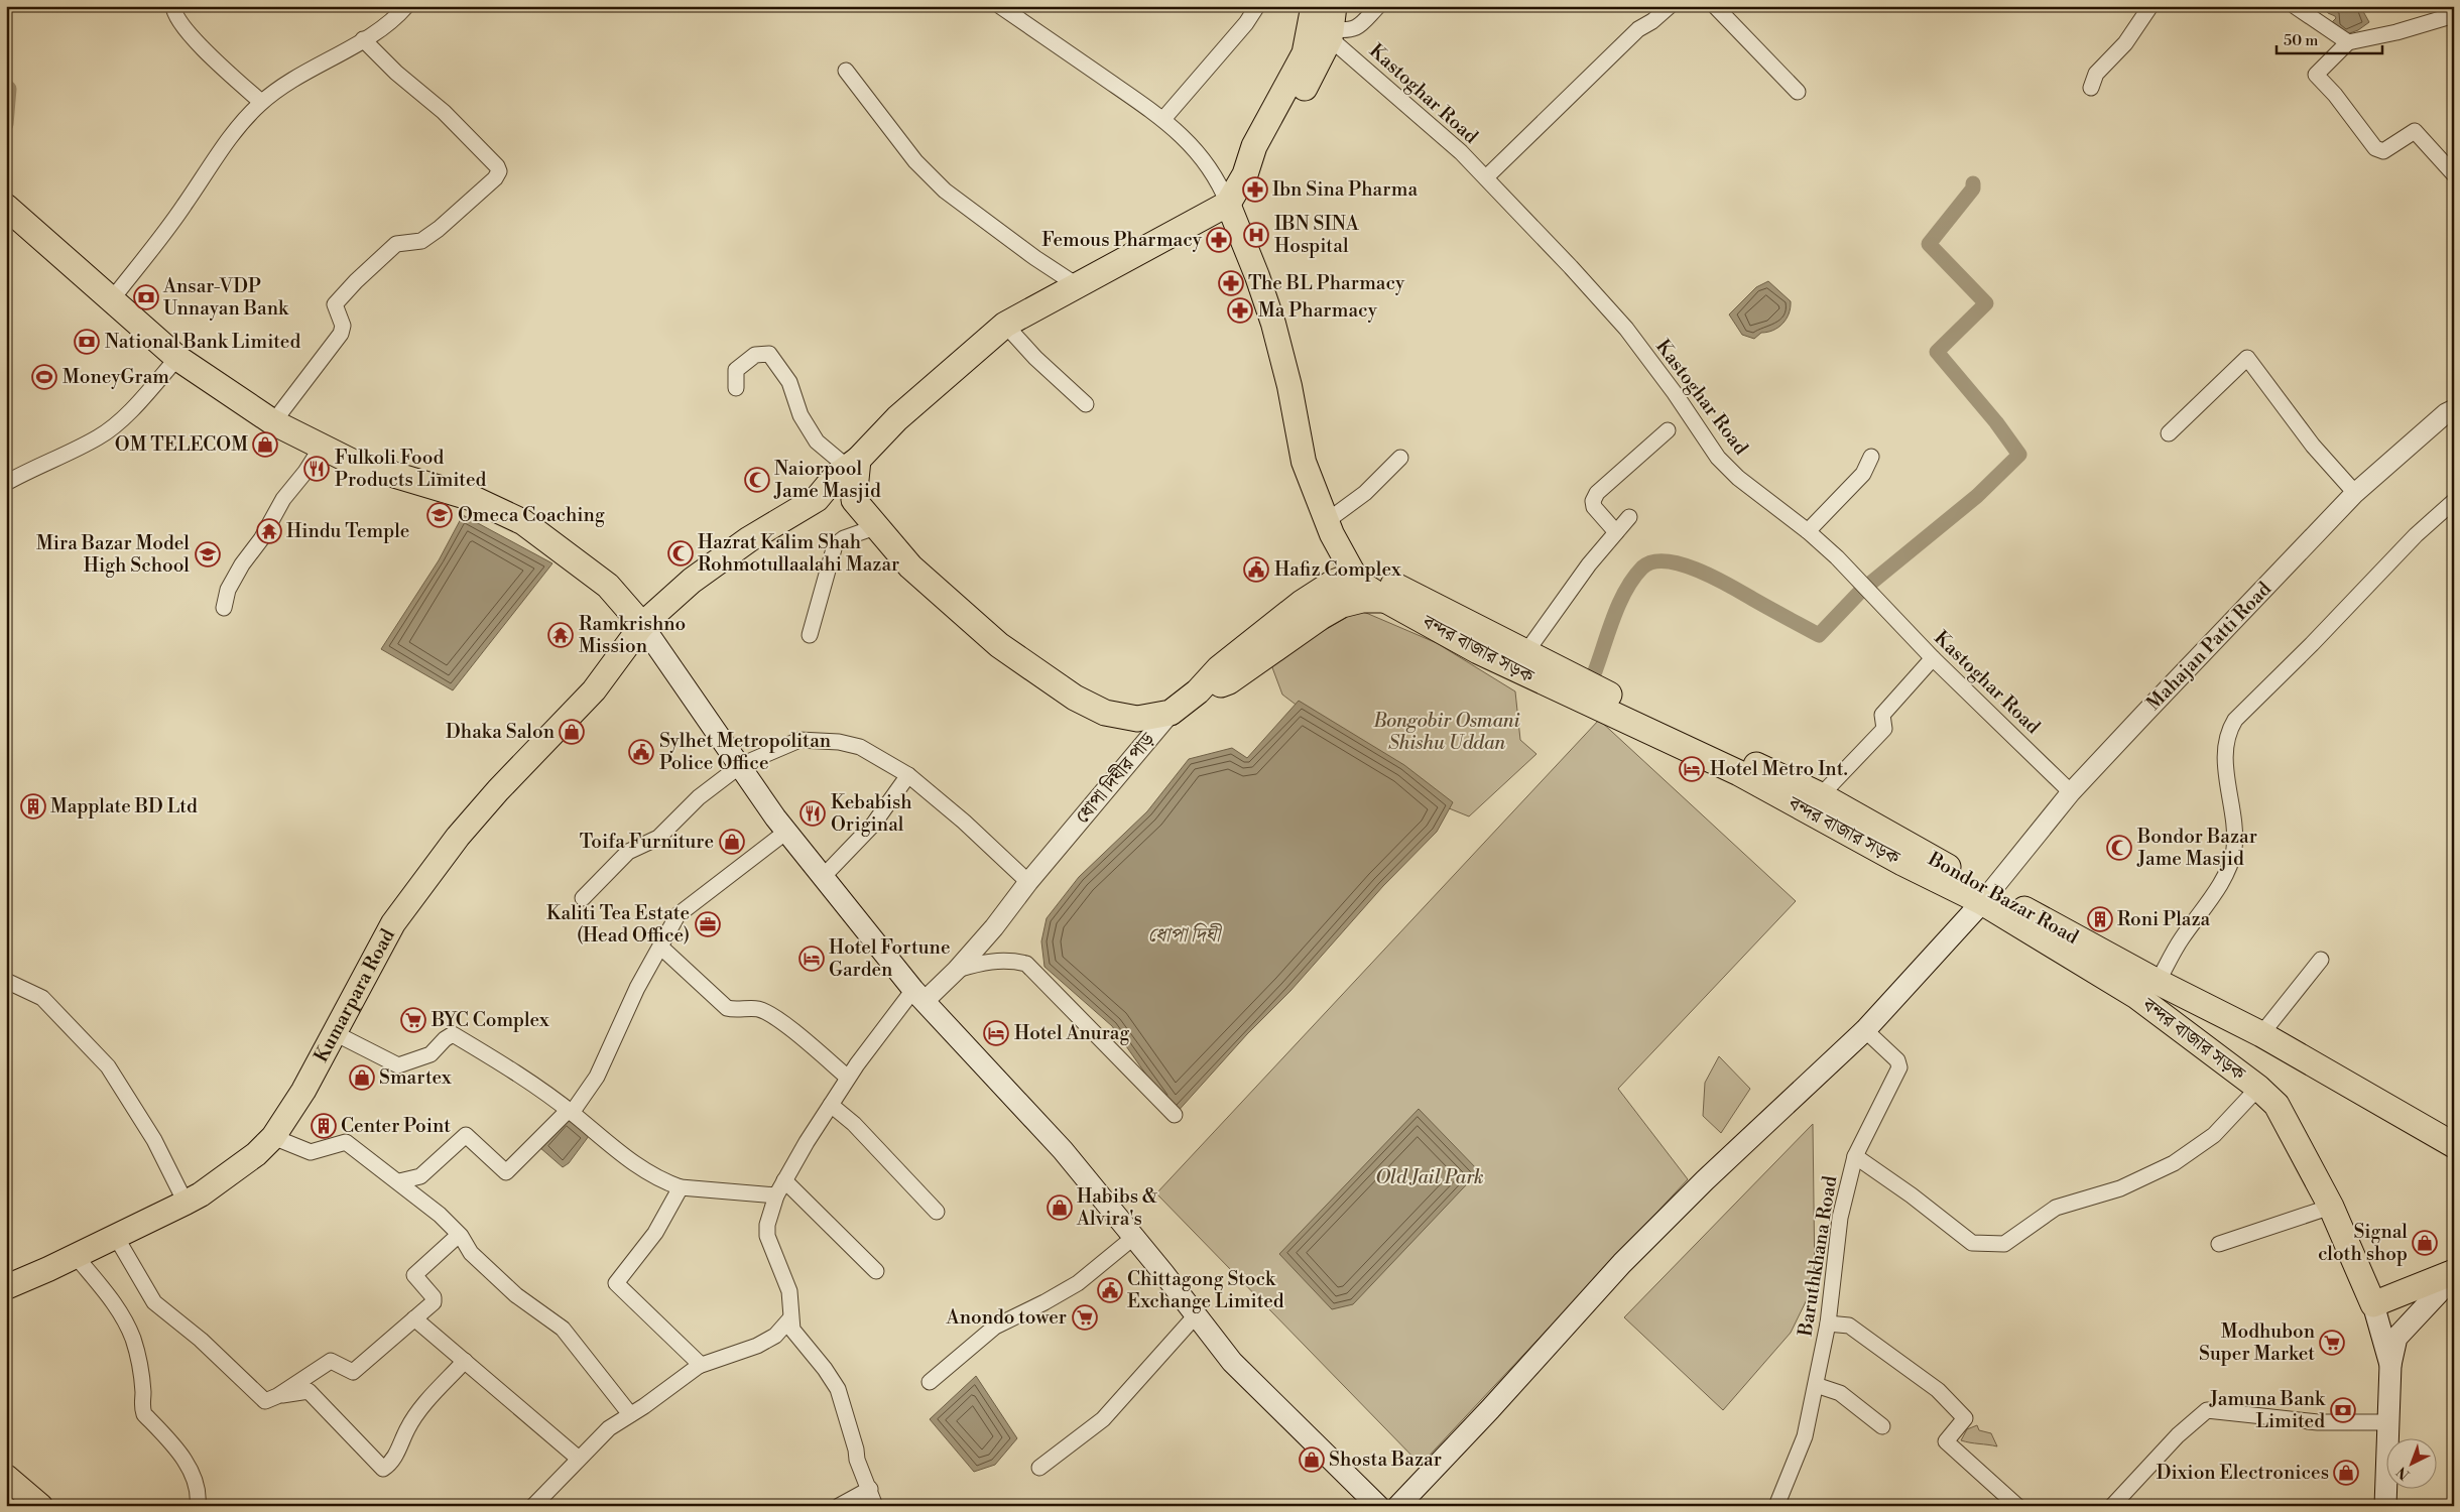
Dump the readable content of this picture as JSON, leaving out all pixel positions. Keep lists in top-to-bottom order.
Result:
{
  "streets": {
    "highway": ["বন্দর বাজার সড়ক", "ধোপা দিঘীর পাড়", "Bondor Bazar Road"],
    "main road": ["Kumarpara Road"],
    "street": ["Kastoghar Road", "Mahajan Patti Road", "Baruthkhana Road"]
  },
  "crossings": [
    ["Kastoghar Road", "Mahajan Patti Road"],
    ["Mahajan Patti Road", "বন্দর বাজার সড়ক"],
    ["Mahajan Patti Road", "Bondor Bazar Road"],
    ["বন্দর বাজার সড়ক", "ধোপা দিঘীর পাড়"],
    ["বন্দর বাজার সড়ক", "Bondor Bazar Road"],
    ["ধোপা দিঘীর পাড়", "Bondor Bazar Road"]
  ],
  "water": ["ধোপা দিঘী"],
  "parks": ["Bongobir Osmani Shishu Uddan", "Old Jail Park"],
  "places": {
    "pharmacy": [
      "Ibn Sina Pharma",
      "Femous Pharmacy",
      "The BL Pharmacy",
      "Ma Pharmacy"
    ],
    "hospital": ["IBN SINA Hospital"],
    "bank": ["Ansar-VDP Unnayan Bank", "National Bank Limited", "Jamuna Bank Limited"],
    "sports": ["MoneyGram"],
    "shop": [
      "OM TELECOM",
      "Dhaka Salon",
      "Toifa Furniture",
      "Smartex",
      "Habibs & Alvira's",
      "Signal cloth shop",
      "Shosta Bazar",
      "Dixion Electronices"
    ],
    "restaurant": ["Fulkoli Food Products Limited", "Kebabish Original"],
    "mosque": ["Naiorpool Jame Masjid", "Hazrat Kalim Shah Rohmotullaalahi Mazar", "Bondor Bazar Jame Masjid"],
    "school or university": ["Omeca Coaching", "Mira Bazar Model High School"],
    "temple": ["Hindu Temple", "Ramkrishno Mission"],
    "public building": ["Hafiz Complex", "Sylhet Metropolitan Police Office", "Chittagong Stock Exchange Limited"],
    "hotel": ["Hotel Metro Int.", "Hotel Fortune Garden", "Hotel Anurag"],
    "building": ["Mapplate BD Ltd", "Roni Plaza", "Center Point"],
    "office": ["Kaliti Tea Estate (Head Office)"],
    "supermarket": ["BYC Complex", "Anondo tower", "Modhubon Super Market"]
  },
  "scale_bar": "50 m",
  "north": "bottom left"
}
